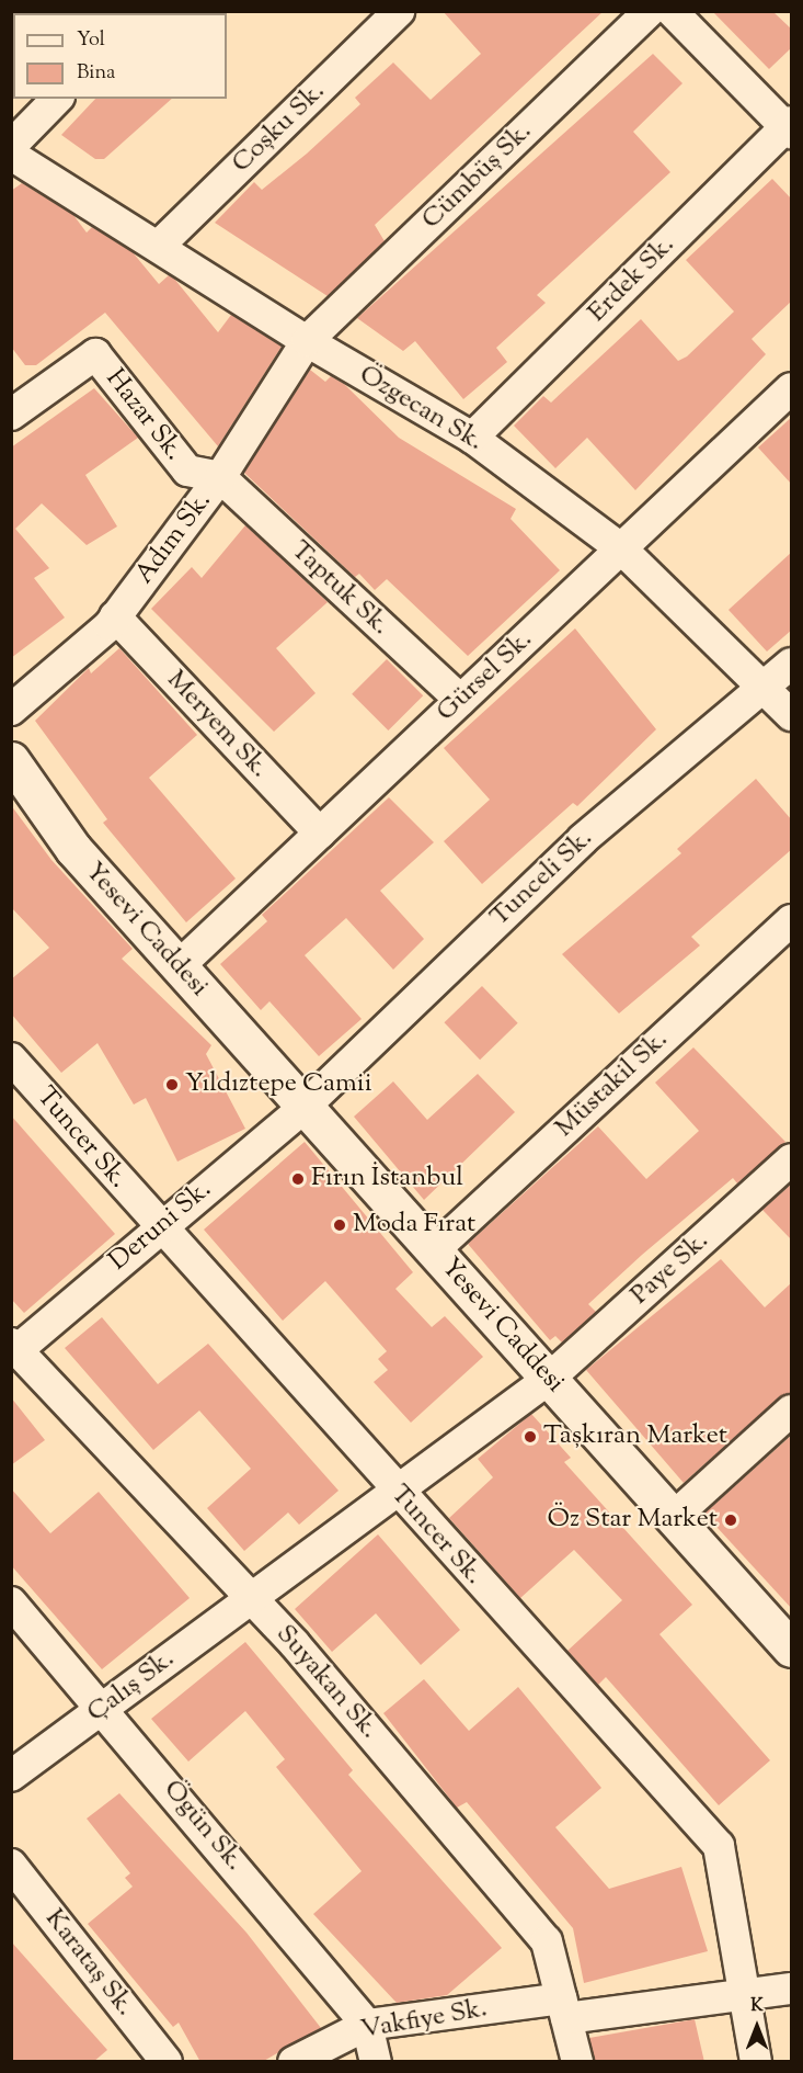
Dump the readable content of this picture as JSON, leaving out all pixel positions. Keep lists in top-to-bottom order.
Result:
{
  "streets": {
    "street": [
      "Coşku Sk.",
      "Cümbüş Sk.",
      "Erdek Sk.",
      "Özgecan Sk.",
      "Hazar Sk.",
      "Adım Sk.",
      "Taptuk Sk.",
      "Gürsel Sk.",
      "Meryem Sk.",
      "Tunceli Sk.",
      "Yesevi Caddesi",
      "Müstakil Sk.",
      "Tuncer Sk.",
      "Deruni Sk.",
      "Paye Sk.",
      "Suyakan Sk.",
      "Çalış Sk.",
      "Ögün Sk.",
      "Karataş Sk.",
      "Vakfiye Sk."
    ]
  },
  "crossings": [
    ["Coşku Sk.", "Özgecan Sk."],
    ["Cümbüş Sk.", "Özgecan Sk."],
    ["Cümbüş Sk.", "Adım Sk."],
    ["Erdek Sk.", "Özgecan Sk."],
    ["Özgecan Sk.", "Adım Sk."],
    ["Özgecan Sk.", "Gürsel Sk."],
    ["Özgecan Sk.", "Tunceli Sk."],
    ["Hazar Sk.", "Adım Sk."],
    ["Hazar Sk.", "Taptuk Sk."],
    ["Adım Sk.", "Taptuk Sk."],
    ["Adım Sk.", "Meryem Sk."],
    ["Taptuk Sk.", "Gürsel Sk."],
    ["Gürsel Sk.", "Meryem Sk."],
    ["Gürsel Sk.", "Yesevi Caddesi"],
    ["Tunceli Sk.", "Yesevi Caddesi"],
    ["Tunceli Sk.", "Deruni Sk."],
    ["Yesevi Caddesi", "Müstakil Sk."],
    ["Yesevi Caddesi", "Deruni Sk."],
    ["Yesevi Caddesi", "Paye Sk."],
    ["Tuncer Sk.", "Deruni Sk."],
    ["Tuncer Sk.", "Paye Sk."],
    ["Tuncer Sk.", "Çalış Sk."],
    ["Tuncer Sk.", "Vakfiye Sk."],
    ["Deruni Sk.", "Suyakan Sk."],
    ["Paye Sk.", "Çalış Sk."],
    ["Suyakan Sk.", "Çalış Sk."],
    ["Suyakan Sk.", "Vakfiye Sk."],
    ["Çalış Sk.", "Ögün Sk."],
    ["Ögün Sk.", "Vakfiye Sk."]
  ],
  "places": [
    "Yıldıztepe Camii",
    "Fırın İstanbul",
    "Moda Fırat",
    "Taşkıran Market",
    "Öz Star Market"
  ],
  "legend": ["Yol", "Bina"],
  "north": "top"
}
